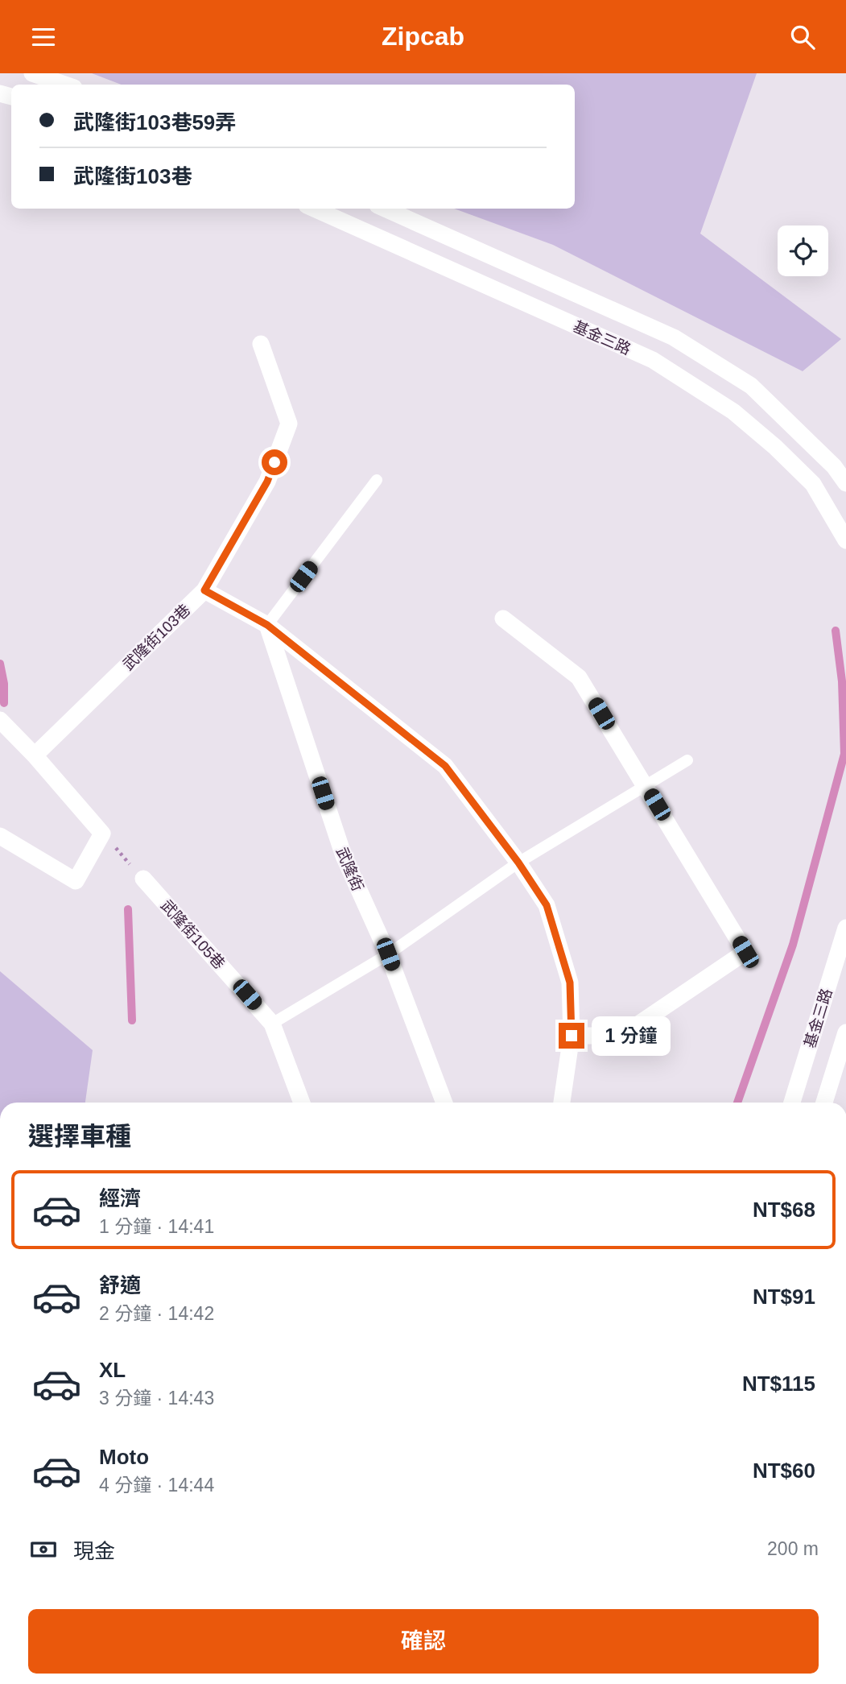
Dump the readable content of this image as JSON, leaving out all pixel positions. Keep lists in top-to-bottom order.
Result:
{
  "streets": {
    "street": [
      "基金三路",
      "武隆街103巷",
      "武隆街",
      "武隆街105巷"
    ]
  },
  "page": {
    "header": "Zipcab",
    "banner": ["武隆街103巷59弄", "武隆街103巷"],
    "bubble": "1 分鐘",
    "heading": "選擇車種",
    "list": [
      {
        "name": "經濟",
        "note": "1 分鐘 · 14:41",
        "value": "NT$68"
      },
      {
        "name": "舒適",
        "note": "2 分鐘 · 14:42",
        "value": "NT$91"
      },
      {
        "name": "XL",
        "note": "3 分鐘 · 14:43",
        "value": "NT$115"
      },
      {
        "name": "Moto",
        "note": "4 分鐘 · 14:44",
        "value": "NT$60"
      }
    ],
    "pay": ["現金", "200 m"],
    "buttons": "確認"
  }
}
